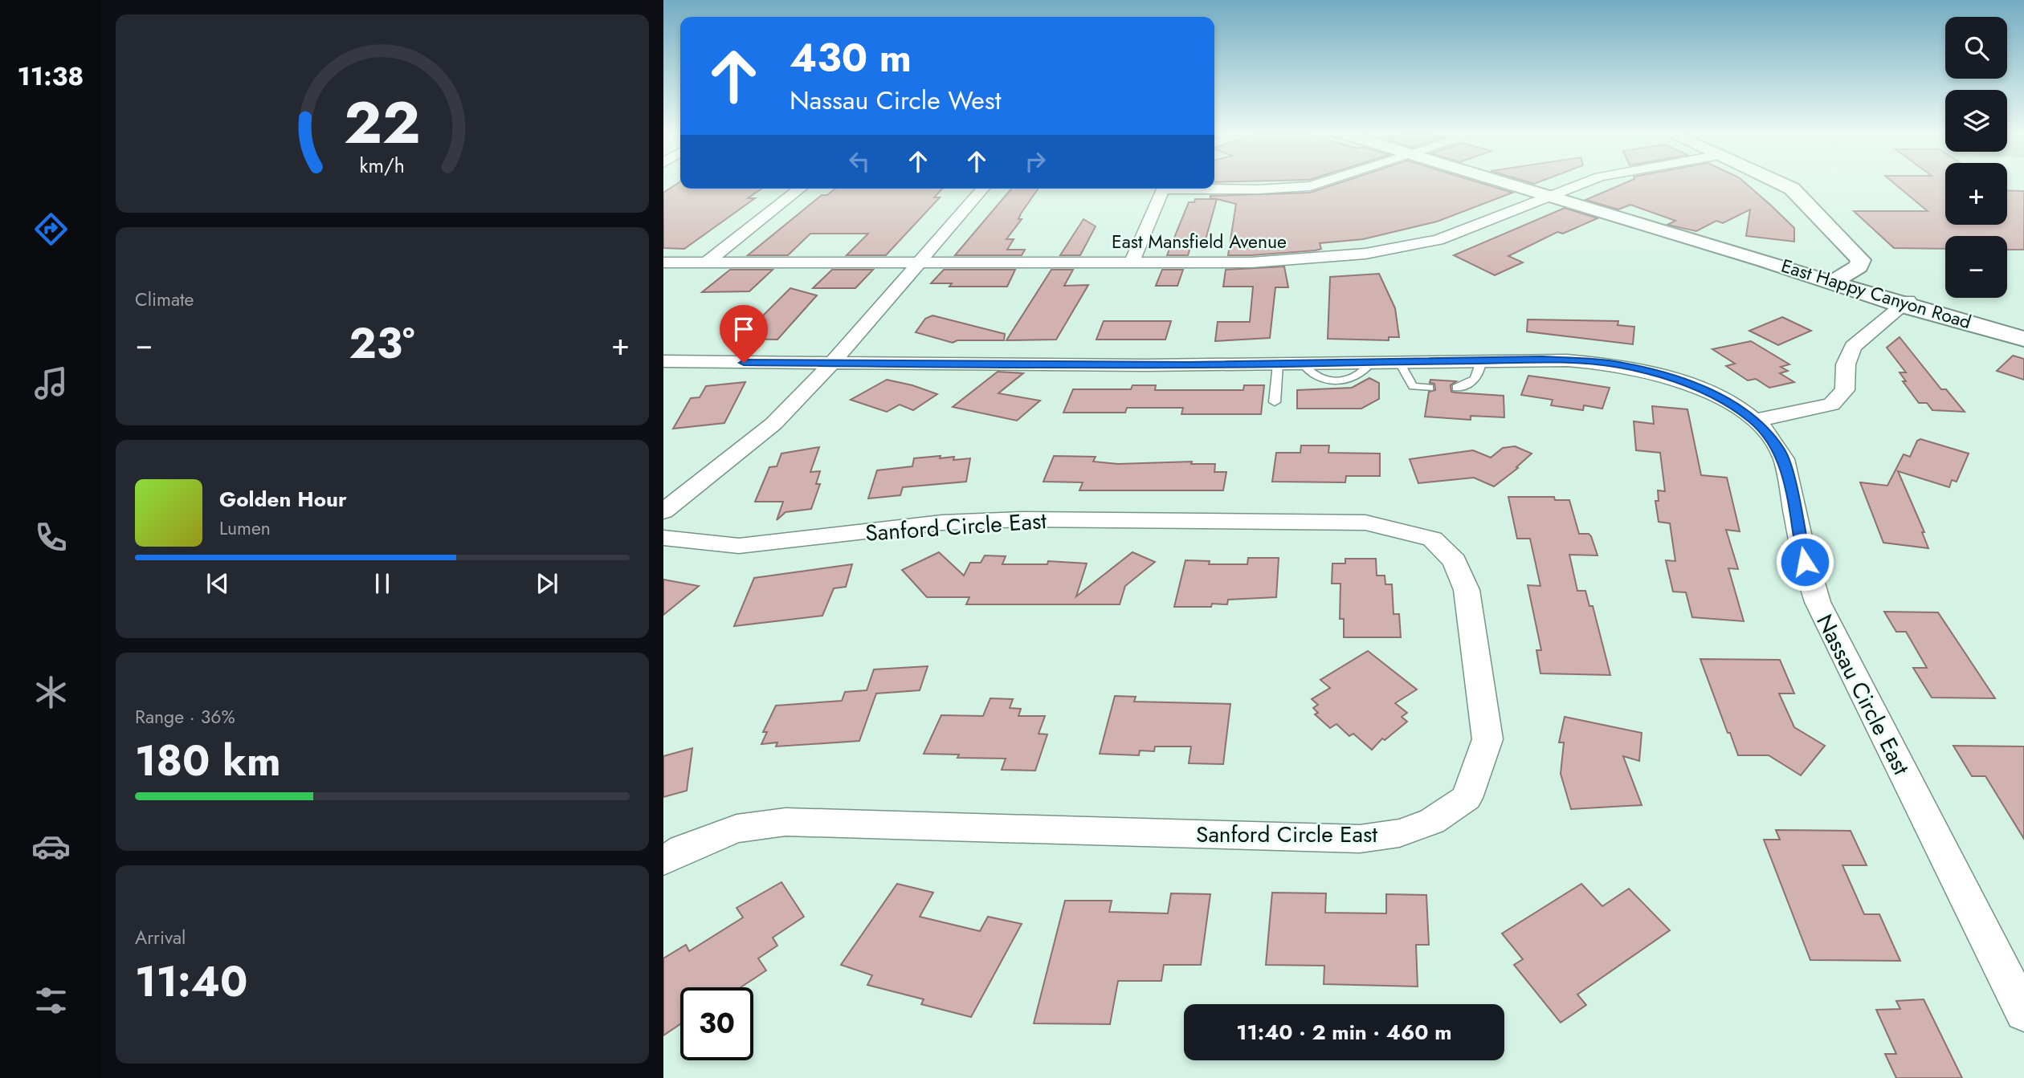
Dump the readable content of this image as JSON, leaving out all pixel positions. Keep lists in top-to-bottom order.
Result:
{
  "streets": {
    "street": [
      "East Mansfield Avenue",
      "East Happy Canyon Road",
      "Sanford Circle East",
      "Nassau Circle East"
    ]
  },
  "crossings": [
    ["East Mansfield Avenue", "East Happy Canyon Road"]
  ],
  "page": {
    "tabs": "11:38",
    "map_buttons": ["+", "−"],
    "turn": ["430 m", "Nassau Circle West"],
    "tile": [
      "Climate",
      ["Range · 36%", "180 km"],
      ["Arrival", "11:40"]
    ],
    "heat": ["−", "23°", "+"],
    "song": ["Golden Hour", "Lumen"],
    "limit": "30",
    "trip": "11:40 · 2 min · 460 m",
    "gauge": ["22", "km/h"]
  }
}
